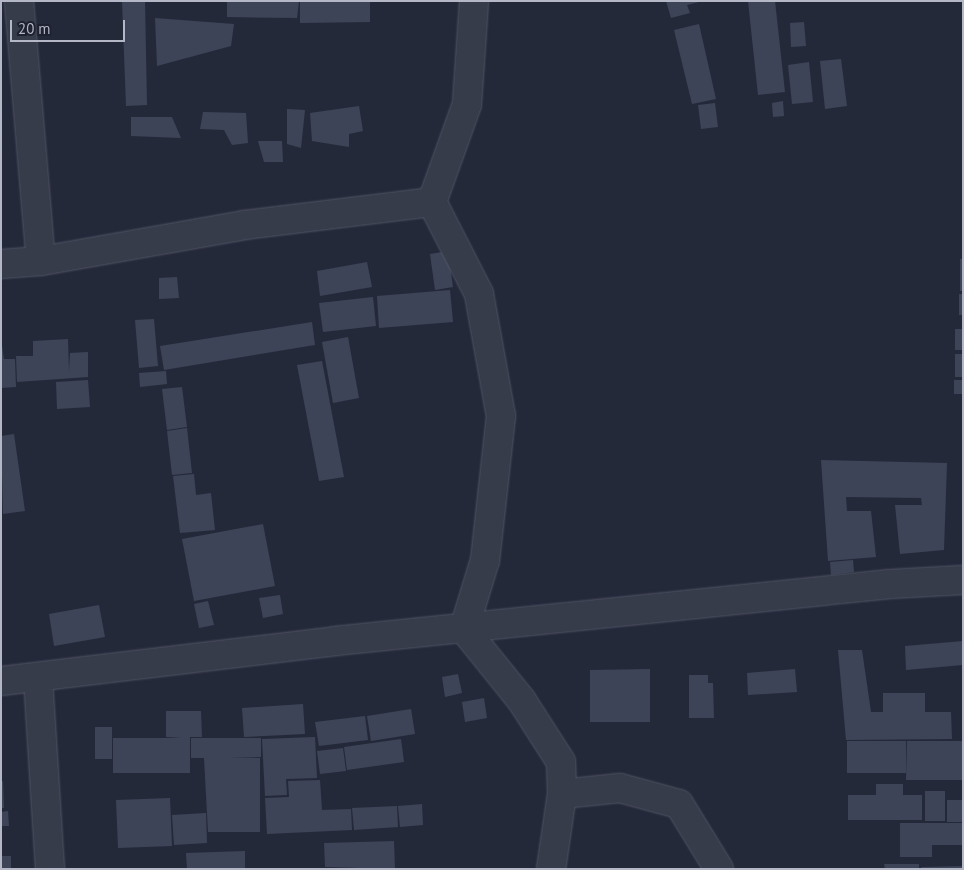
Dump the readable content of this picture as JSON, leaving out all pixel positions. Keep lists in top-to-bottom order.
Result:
{
  "scale_bar": "20 m"
}
